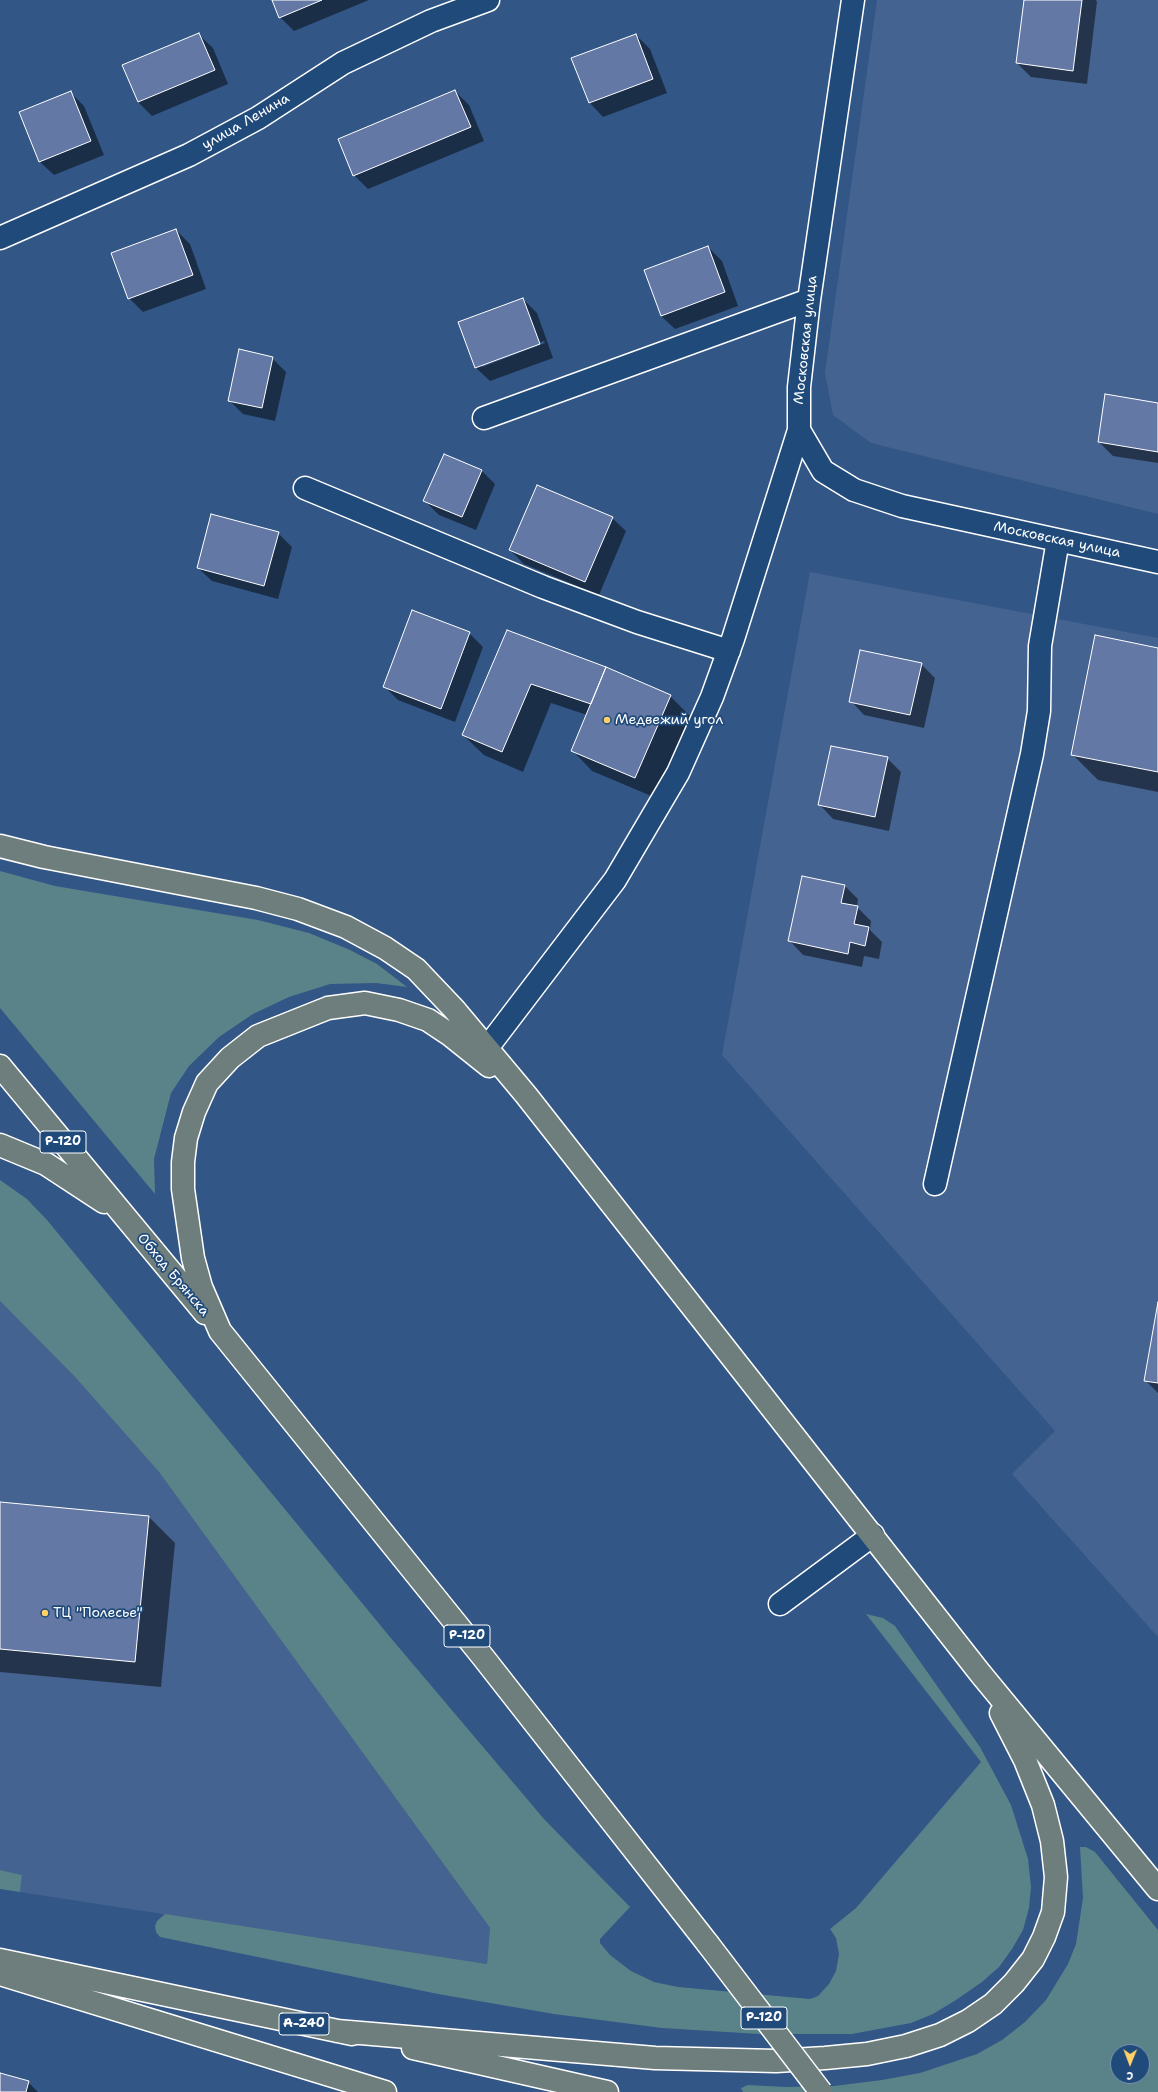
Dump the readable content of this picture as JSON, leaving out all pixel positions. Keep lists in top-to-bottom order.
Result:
{
  "streets": {
    "highway": ["Р-120", "Обход Брянска", "А-240"],
    "street": ["улица Ленина", "Московская улица"]
  },
  "crossings": [
    ["Р-120", "Обход Брянска"]
  ],
  "places": ["Медвежий угол", "ТЦ \"Полесье\""],
  "north": "bottom"
}
